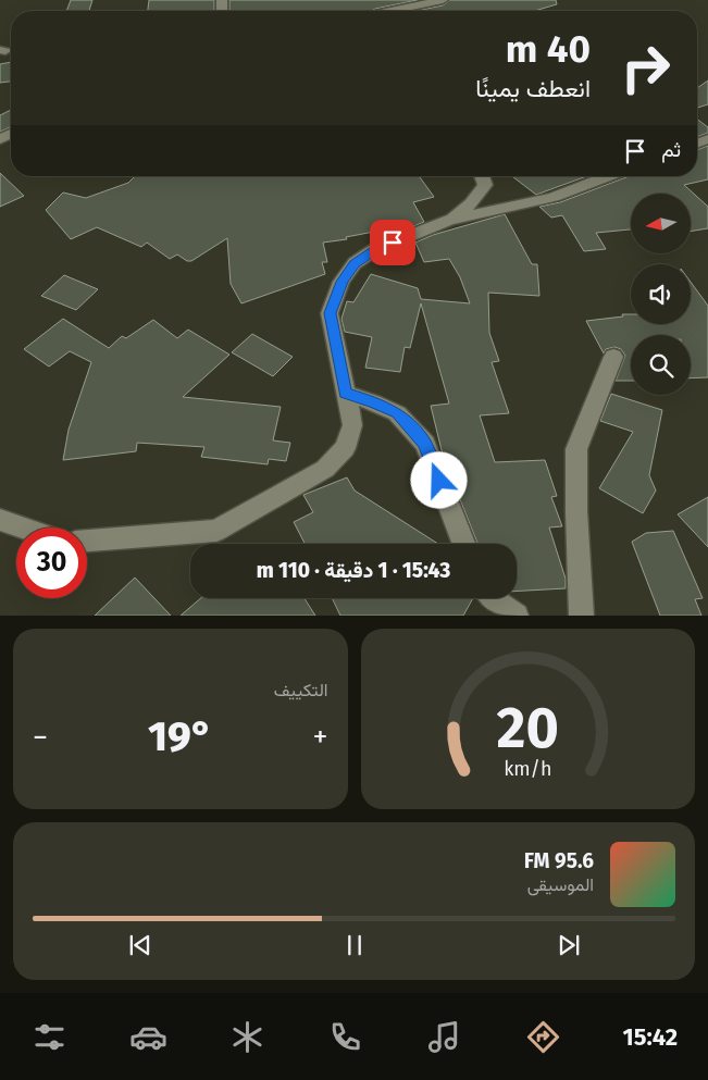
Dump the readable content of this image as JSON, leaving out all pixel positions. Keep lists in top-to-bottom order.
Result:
{
  "north": "left",
  "page": {
    "turn": ["40 m", "انعطف يمينًا"],
    "then": "ثم",
    "limit": "30",
    "trip": "15:43 · 1 دقيقة · 110 m",
    "tile": "التكييف",
    "heat": ["−", "19°", "+"],
    "song": ["95.6 FM", "الموسيقى"],
    "tabs": "15:42",
    "gauge": ["20", "km/h"]
  }
}
